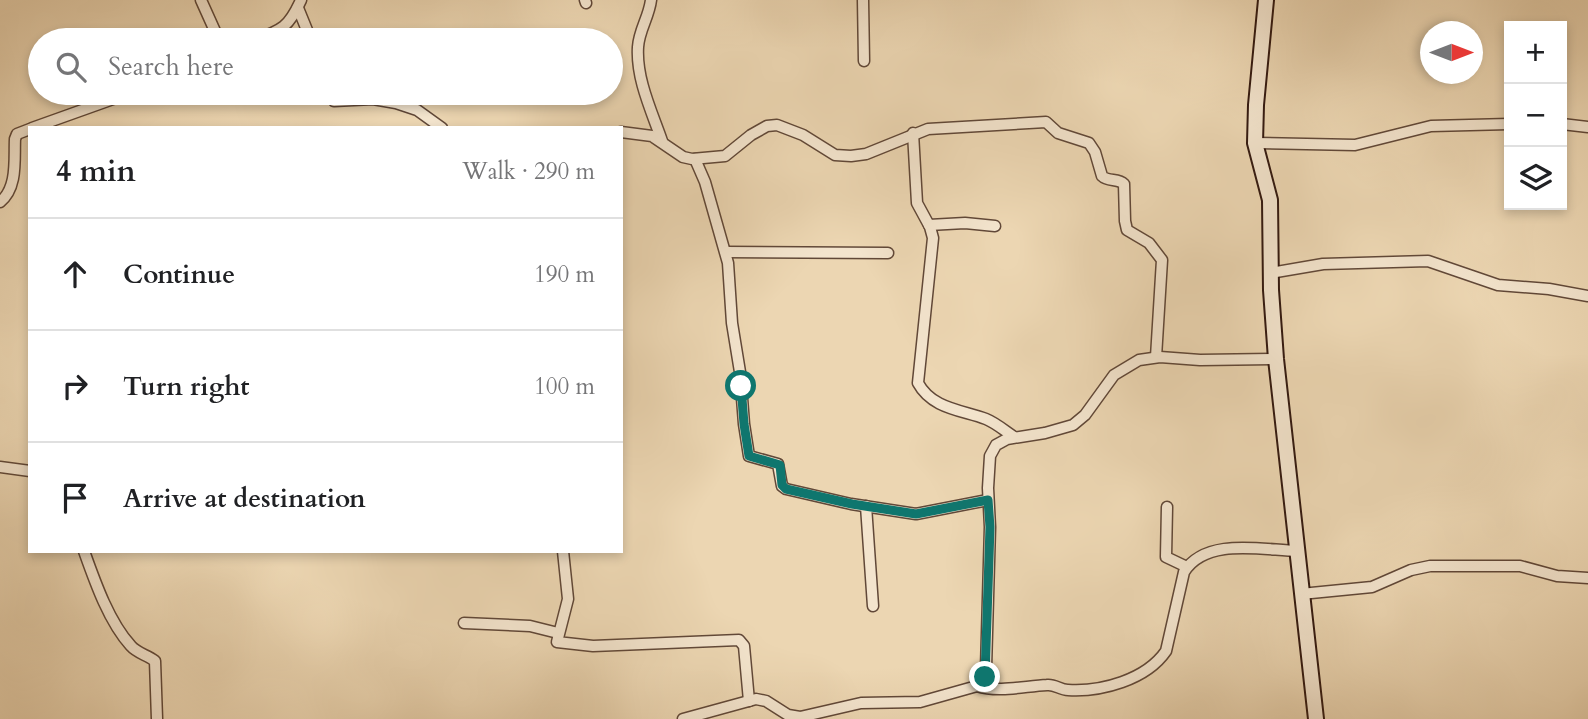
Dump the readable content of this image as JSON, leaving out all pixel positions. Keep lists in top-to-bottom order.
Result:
{
  "north": "right",
  "page": {
    "map_buttons": ["+", "−"],
    "search": "Search here",
    "heading": ["4 min", "Walk · 290 m"],
    "list": [
      ["Continue", "190 m"],
      ["Turn right", "100 m"],
      "Arrive at destination"
    ]
  }
}
